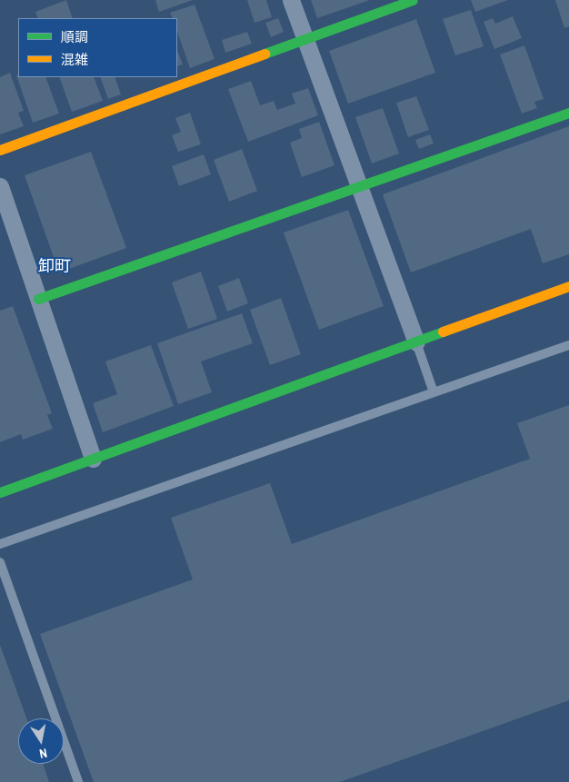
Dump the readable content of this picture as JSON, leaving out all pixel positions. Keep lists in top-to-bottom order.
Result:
{
  "districts": ["卸町"],
  "legend": ["順調", "混雑"],
  "north": "bottom"
}
